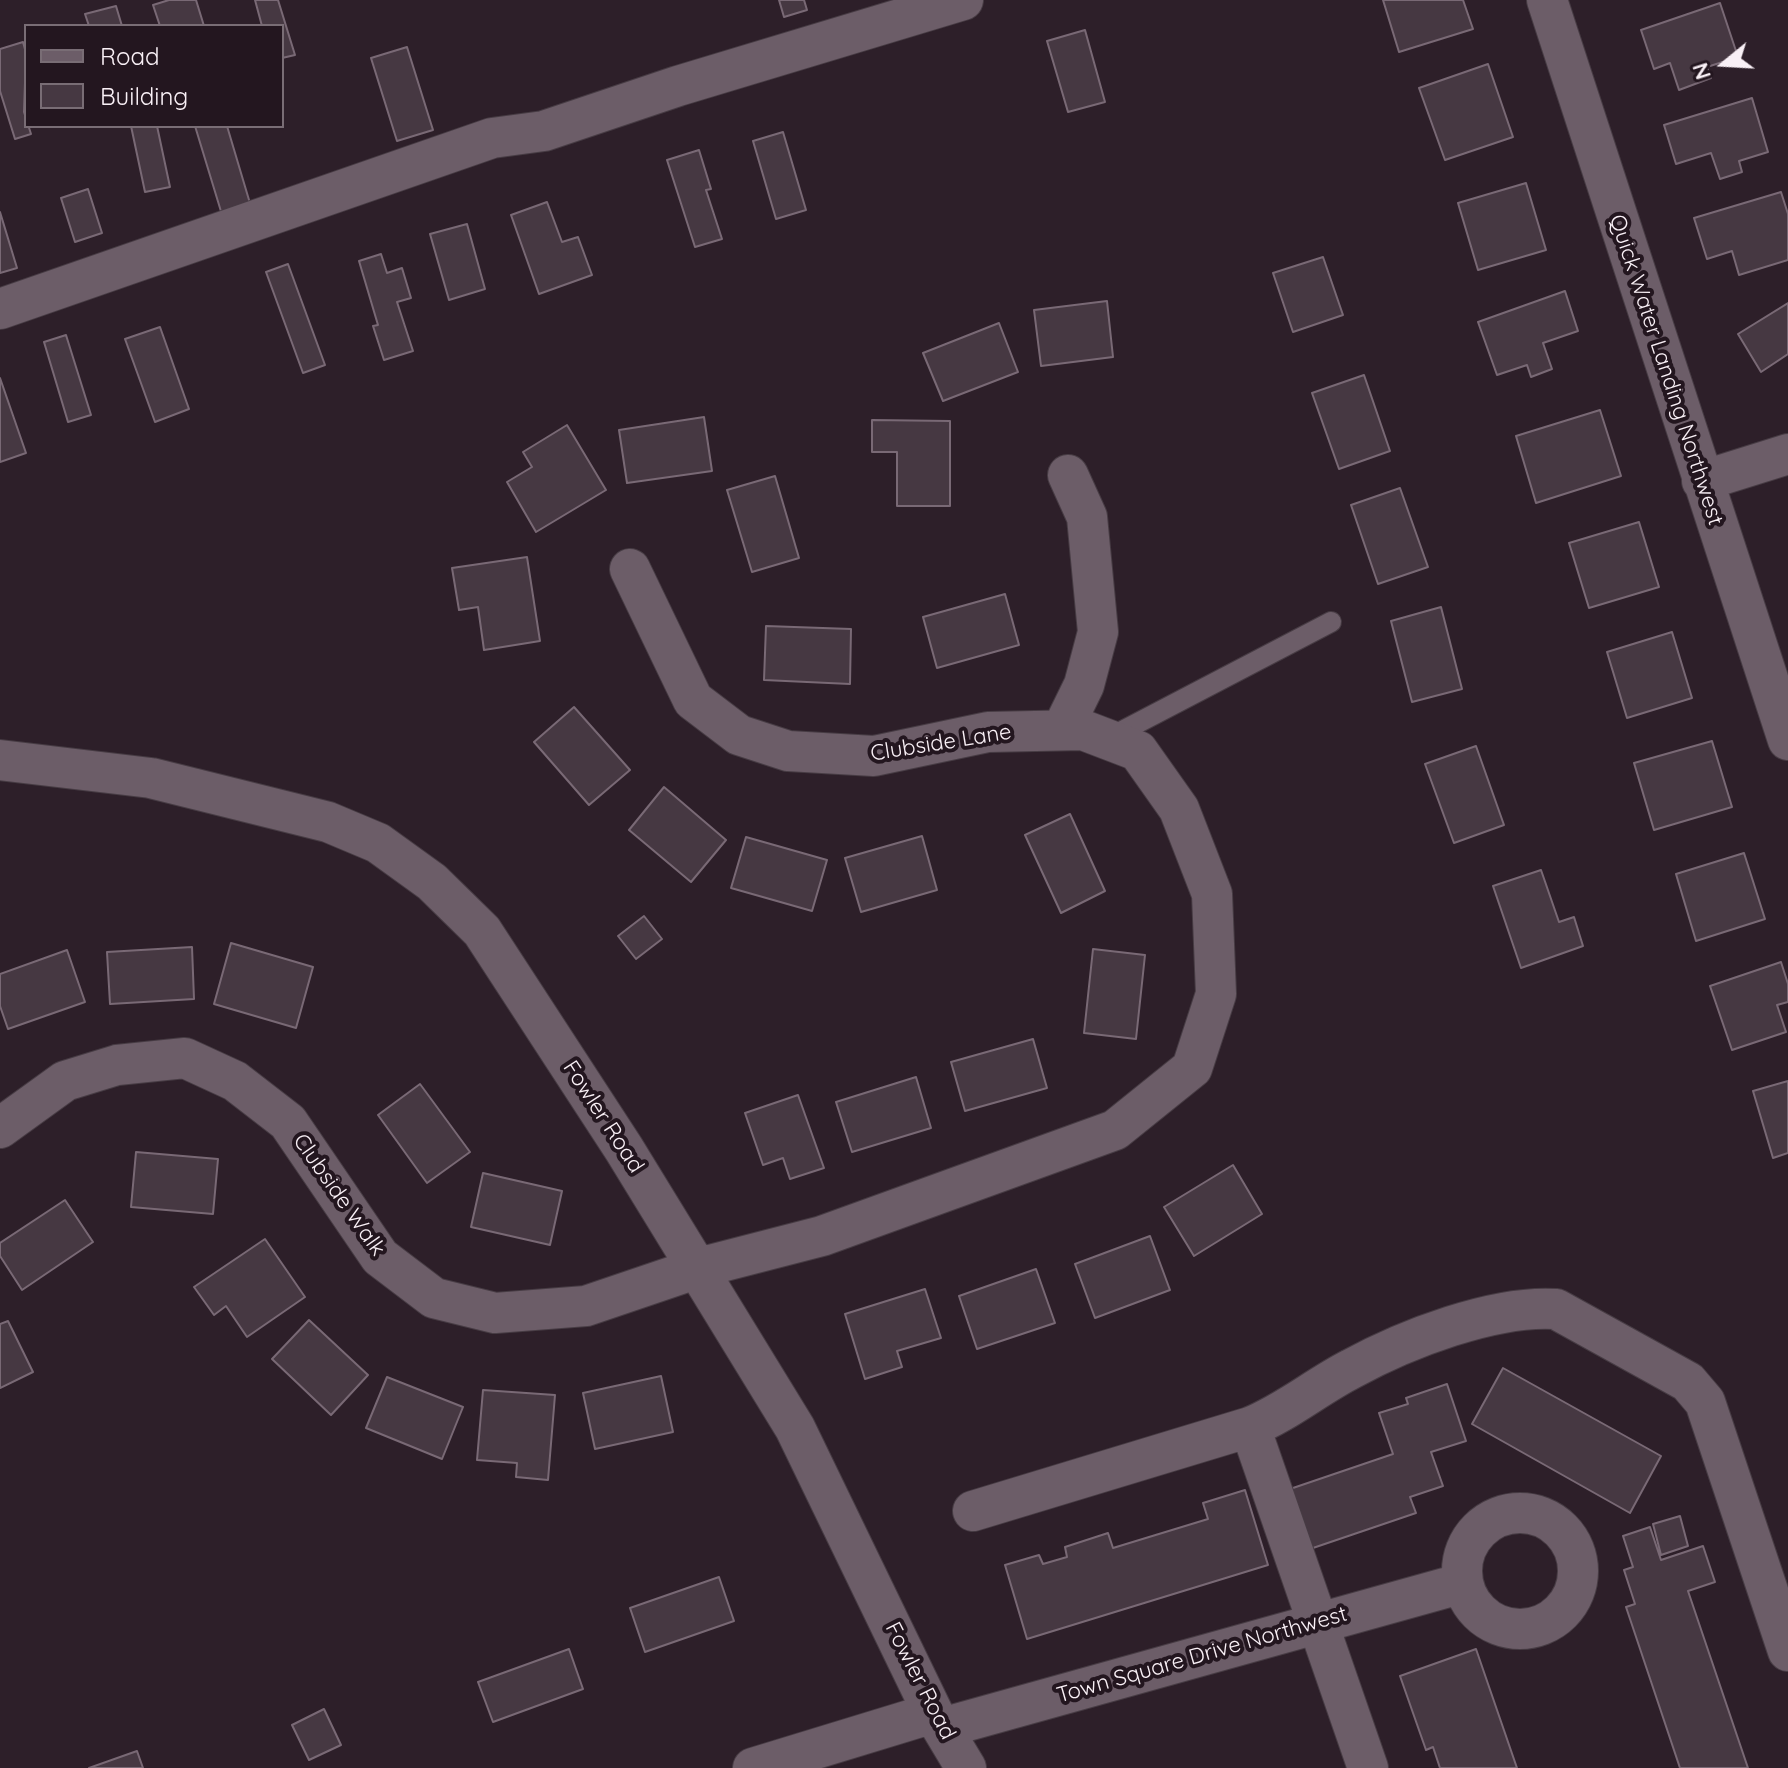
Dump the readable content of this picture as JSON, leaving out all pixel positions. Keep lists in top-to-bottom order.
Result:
{
  "streets": {
    "street": [
      "Quick Water Landing Northwest",
      "Clubside Lane",
      "Fowler Road",
      "Clubside Walk",
      "Town Square Drive Northwest"
    ]
  },
  "crossings": [
    ["Clubside Lane", "Fowler Road"],
    ["Clubside Lane", "Clubside Walk"],
    ["Fowler Road", "Clubside Walk"],
    ["Fowler Road", "Town Square Drive Northwest"]
  ],
  "legend": ["Road", "Building"],
  "north": "left"
}
